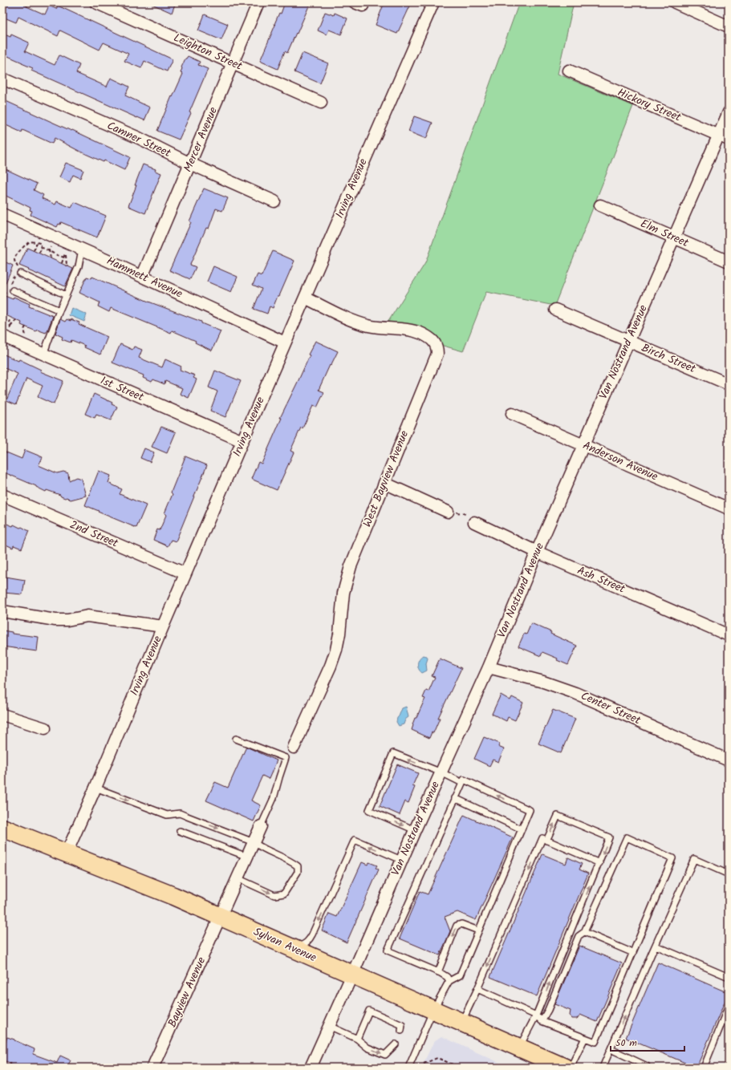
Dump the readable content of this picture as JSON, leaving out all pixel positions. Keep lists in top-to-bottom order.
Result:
{
  "streets": {
    "main road": ["Sylvan Avenue"],
    "street": [
      "Leighton Street",
      "Hickory Street",
      "Camner Street",
      "Mercer Avenue",
      "Irving Avenue",
      "Elm Street",
      "Hammett Avenue",
      "Van Nostrand Avenue",
      "Birch Street",
      "1st Street",
      "Anderson Avenue",
      "West Bayview Avenue",
      "2nd Street",
      "Ash Street",
      "Center Street",
      "Bayview Avenue"
    ]
  },
  "crossings": [
    ["Leighton Street", "Mercer Avenue"],
    ["Hickory Street", "Van Nostrand Avenue"],
    ["Camner Street", "Mercer Avenue"],
    ["Mercer Avenue", "Hammett Avenue"],
    ["Irving Avenue", "Hammett Avenue"],
    ["Irving Avenue", "1st Street"],
    ["Irving Avenue", "West Bayview Avenue"],
    ["Irving Avenue", "2nd Street"],
    ["Irving Avenue", "Sylvan Avenue"],
    ["Elm Street", "Van Nostrand Avenue"],
    ["Van Nostrand Avenue", "Birch Street"],
    ["Van Nostrand Avenue", "Anderson Avenue"],
    ["Van Nostrand Avenue", "Ash Street"],
    ["Van Nostrand Avenue", "Center Street"],
    ["Van Nostrand Avenue", "Sylvan Avenue"],
    ["Sylvan Avenue", "Bayview Avenue"]
  ],
  "scale_bar": "50 m"
}
